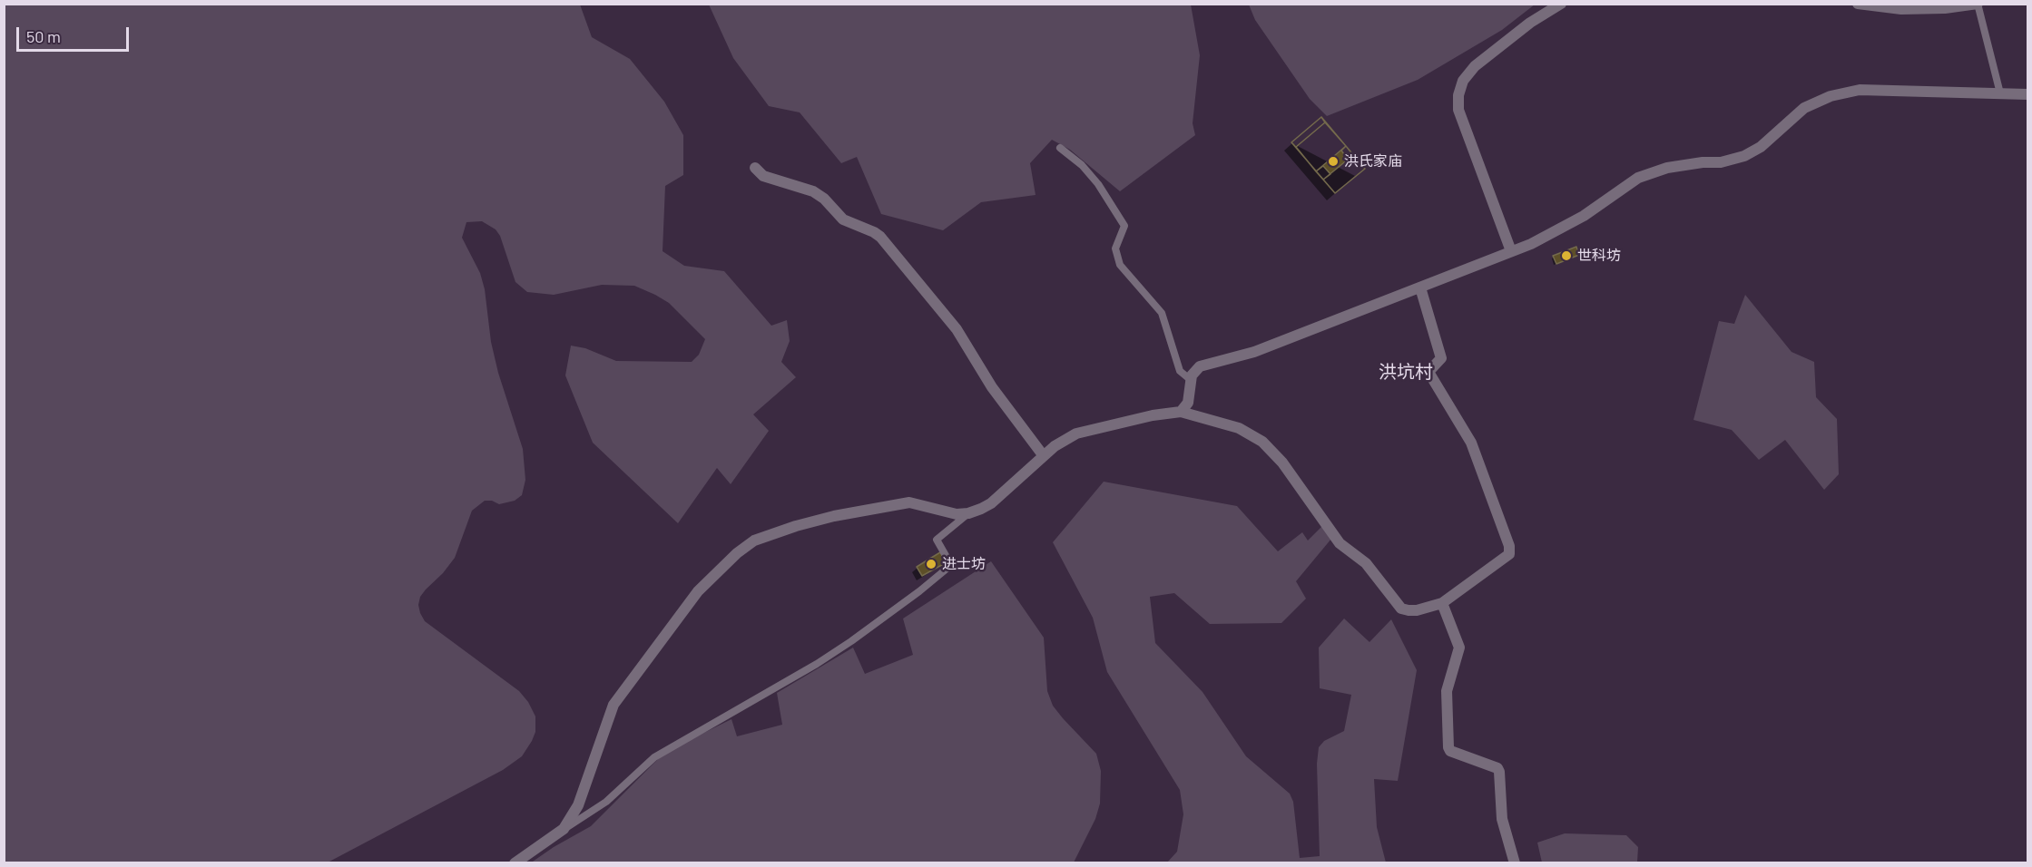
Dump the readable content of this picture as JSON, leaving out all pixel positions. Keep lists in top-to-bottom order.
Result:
{
  "districts": ["洪坑村"],
  "places": ["洪氏家庙", "世科坊", "进士坊"],
  "scale_bar": "50 m"
}
